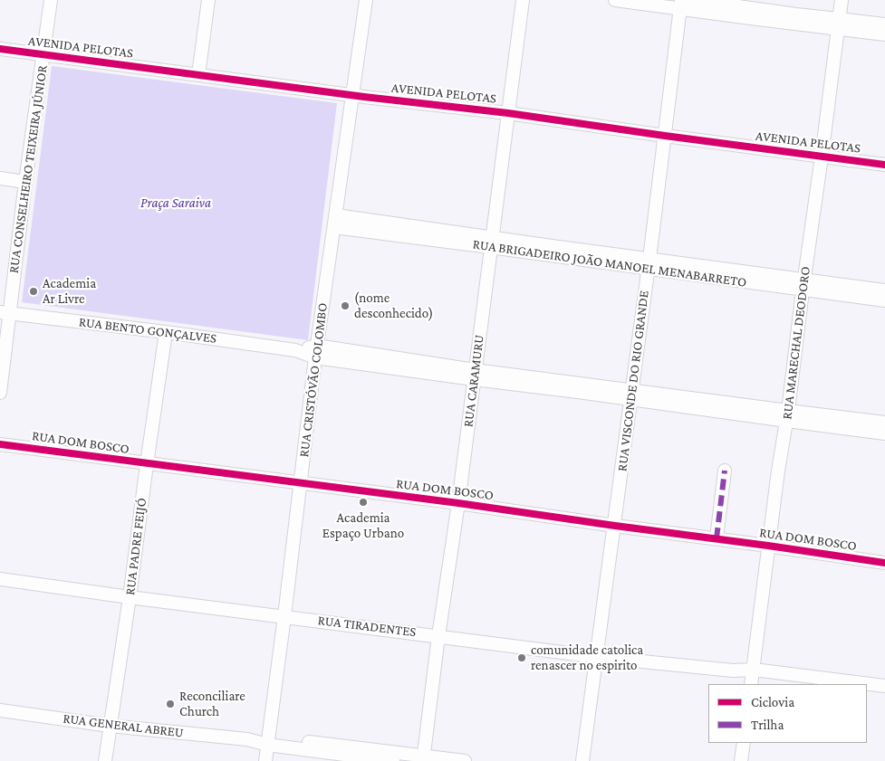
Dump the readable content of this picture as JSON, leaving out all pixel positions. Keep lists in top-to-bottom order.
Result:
{
  "streets": {
    "street": [
      "AVENIDA PELOTAS",
      "RUA CONSELHEIRO TEIXEIRA JÚNIOR",
      "RUA BRIGADEIRO JOÃO MANOEL MENABARRETO",
      "RUA BENTO GONÇALVES",
      "RUA MARECHAL DEODORO",
      "RUA CRISTÓVÃO COLOMBO",
      "RUA CARAMURU",
      "RUA VISCONDE DO RIO GRANDE",
      "RUA DOM BOSCO",
      "RUA PADRE FEIJÓ",
      "RUA TIRADENTES",
      "RUA GENERAL ABREU"
    ]
  },
  "crossings": [
    ["AVENIDA PELOTAS", "RUA CONSELHEIRO TEIXEIRA JÚNIOR"],
    ["AVENIDA PELOTAS", "RUA MARECHAL DEODORO"],
    ["AVENIDA PELOTAS", "RUA CRISTÓVÃO COLOMBO"],
    ["AVENIDA PELOTAS", "RUA CARAMURU"],
    ["AVENIDA PELOTAS", "RUA VISCONDE DO RIO GRANDE"],
    ["RUA CONSELHEIRO TEIXEIRA JÚNIOR", "RUA BENTO GONÇALVES"],
    ["RUA BRIGADEIRO JOÃO MANOEL MENABARRETO", "RUA MARECHAL DEODORO"],
    ["RUA BRIGADEIRO JOÃO MANOEL MENABARRETO", "RUA CRISTÓVÃO COLOMBO"],
    ["RUA BRIGADEIRO JOÃO MANOEL MENABARRETO", "RUA CARAMURU"],
    ["RUA BRIGADEIRO JOÃO MANOEL MENABARRETO", "RUA VISCONDE DO RIO GRANDE"],
    ["RUA BENTO GONÇALVES", "RUA MARECHAL DEODORO"],
    ["RUA BENTO GONÇALVES", "RUA CRISTÓVÃO COLOMBO"],
    ["RUA BENTO GONÇALVES", "RUA CARAMURU"],
    ["RUA BENTO GONÇALVES", "RUA VISCONDE DO RIO GRANDE"],
    ["RUA BENTO GONÇALVES", "RUA PADRE FEIJÓ"],
    ["RUA MARECHAL DEODORO", "RUA DOM BOSCO"],
    ["RUA MARECHAL DEODORO", "RUA TIRADENTES"],
    ["RUA CRISTÓVÃO COLOMBO", "RUA DOM BOSCO"],
    ["RUA CRISTÓVÃO COLOMBO", "RUA TIRADENTES"],
    ["RUA CRISTÓVÃO COLOMBO", "RUA GENERAL ABREU"],
    ["RUA CARAMURU", "RUA DOM BOSCO"],
    ["RUA CARAMURU", "RUA TIRADENTES"],
    ["RUA CARAMURU", "RUA GENERAL ABREU"],
    ["RUA VISCONDE DO RIO GRANDE", "RUA DOM BOSCO"],
    ["RUA VISCONDE DO RIO GRANDE", "RUA TIRADENTES"],
    ["RUA DOM BOSCO", "RUA PADRE FEIJÓ"],
    ["RUA PADRE FEIJÓ", "RUA TIRADENTES"],
    ["RUA PADRE FEIJÓ", "RUA GENERAL ABREU"]
  ],
  "parks": ["Praça Saraiva"],
  "places": [
    "Academia Ar Livre",
    "(nome desconhecido)",
    "Academia Espaço Urbano",
    "comunidade catolica renascer no espirito",
    "Reconciliare Church"
  ],
  "legend": ["Ciclovia", "Trilha"]
}
